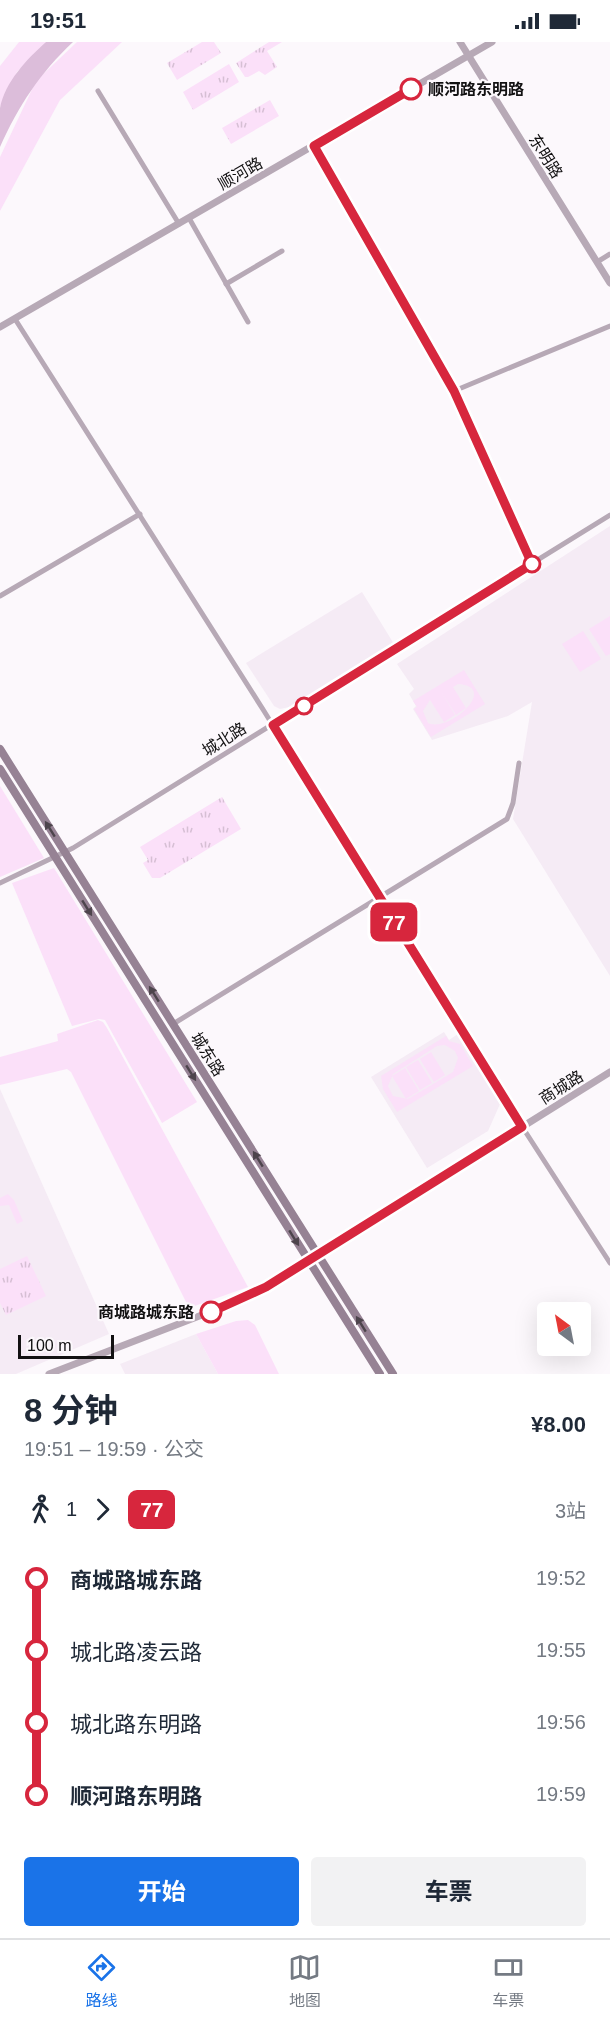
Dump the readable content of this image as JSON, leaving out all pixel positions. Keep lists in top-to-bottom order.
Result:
{
  "streets": {
    "main road": ["城东路"],
    "street": [
      "东明路",
      "顺河路",
      "城北路",
      "商城路"
    ]
  },
  "crossings": [
    ["东明路", "顺河路"],
    ["城北路", "城东路"],
    ["城东路", "商城路"]
  ],
  "places": ["顺河路东明路", "商城路城东路"],
  "lines": ["bus line 77"],
  "scale_bar": "100 m",
  "north": "top left",
  "page": {
    "status": "19:51",
    "on_map": "77",
    "scale": "100 m",
    "heading": ["8 分钟", "19:51 – 19:59 · 公交", "¥8.00"],
    "legs": ["1", "77", "3站"],
    "list": [
      {
        "name": "商城路城东路",
        "value": "19:52"
      },
      {
        "name": "城北路凌云路",
        "value": "19:55"
      },
      {
        "name": "城北路东明路",
        "value": "19:56"
      },
      {
        "name": "顺河路东明路",
        "value": "19:59"
      }
    ],
    "buttons": ["开始", "车票"],
    "tabs": ["路线", "地图", "车票"]
  }
}
